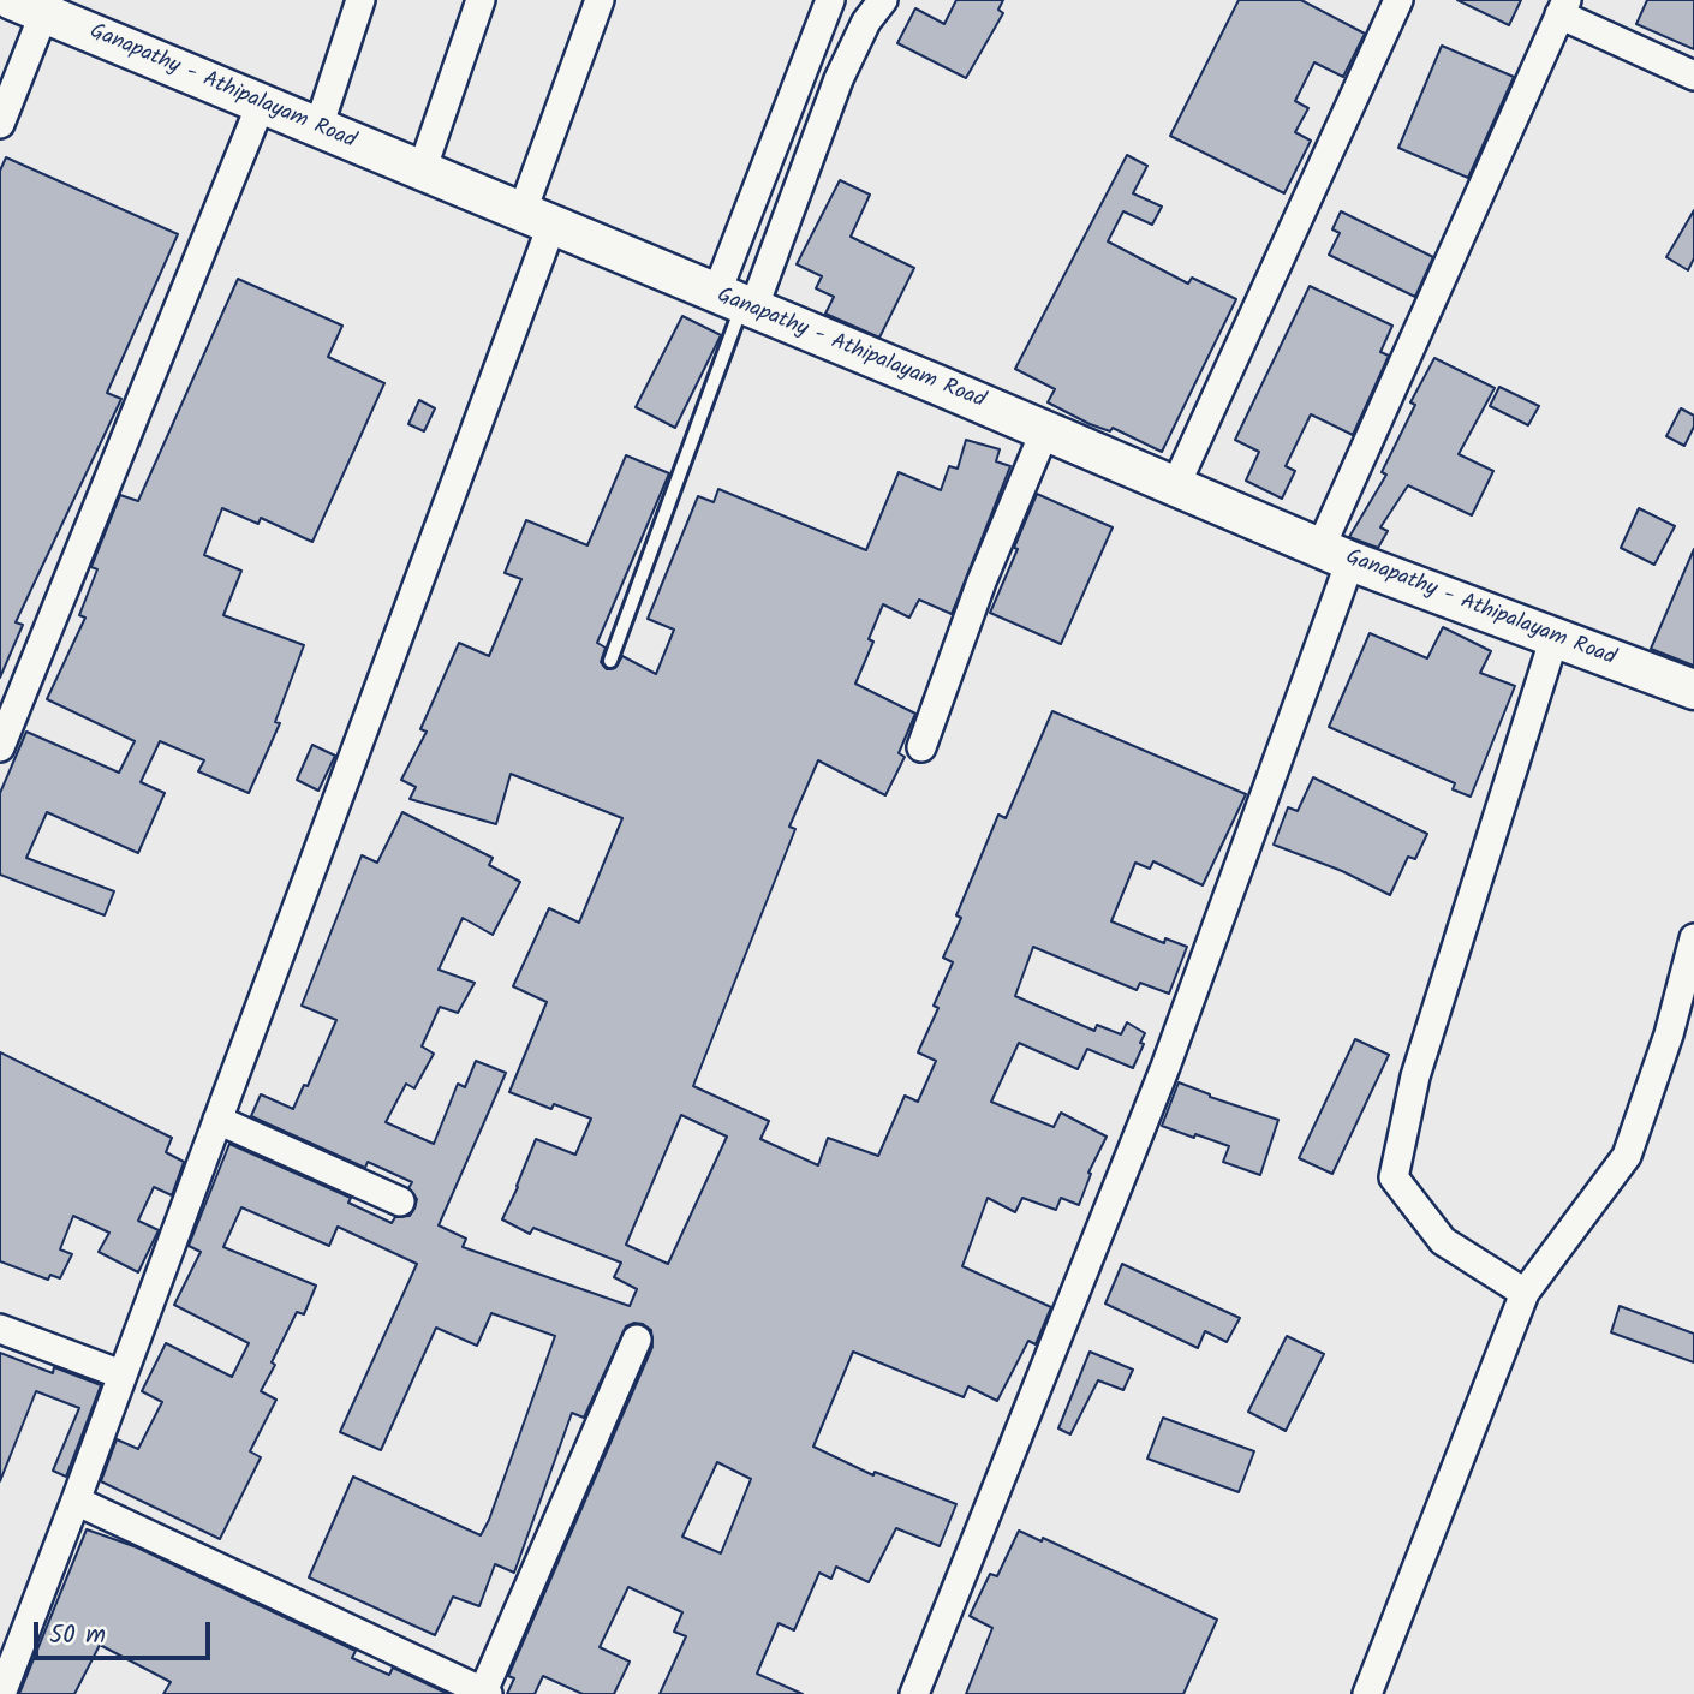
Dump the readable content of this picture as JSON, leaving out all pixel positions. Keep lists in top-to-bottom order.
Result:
{
  "streets": {
    "main road": ["Ganapathy - Athipalayam Road"]
  },
  "scale_bar": "50 m"
}
